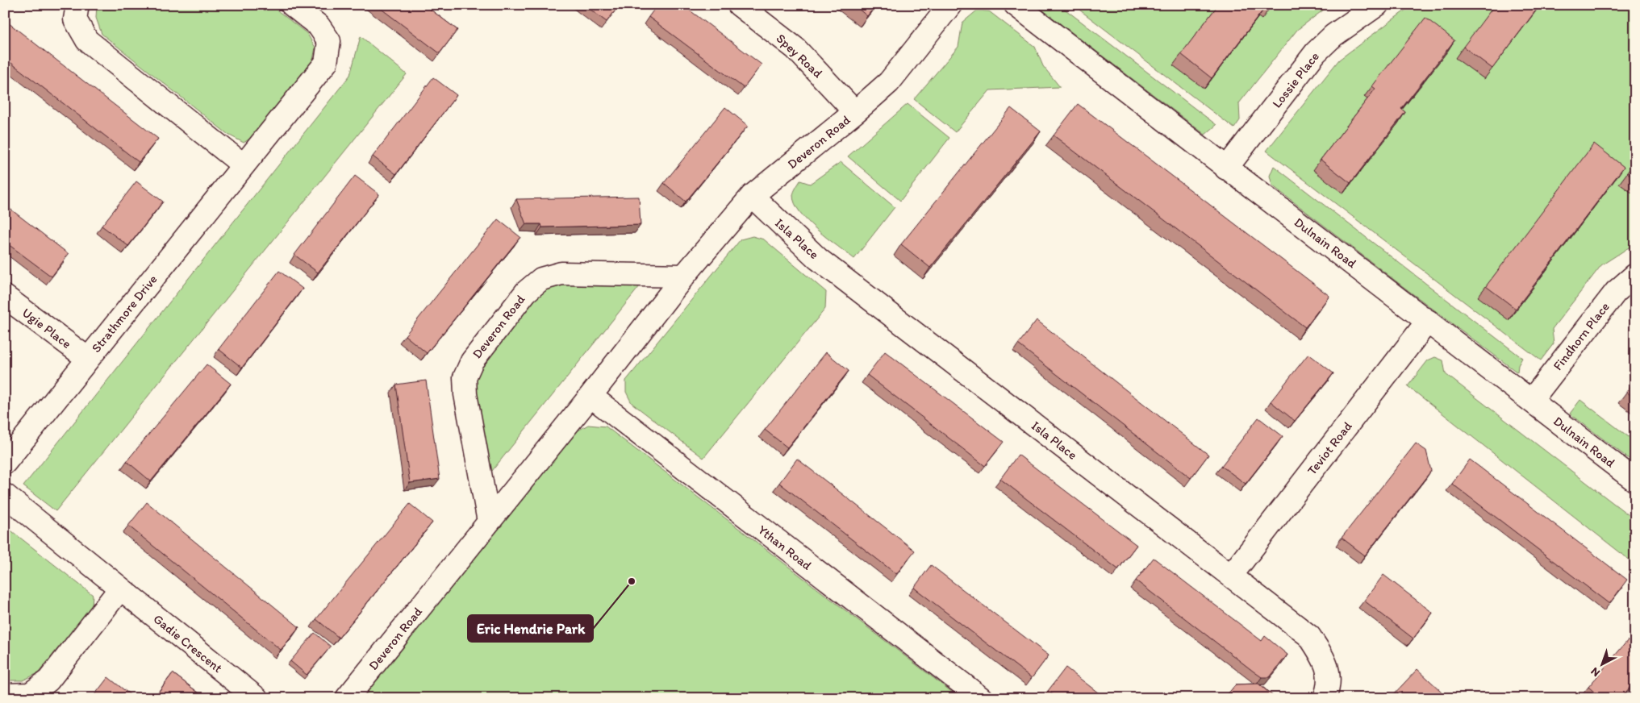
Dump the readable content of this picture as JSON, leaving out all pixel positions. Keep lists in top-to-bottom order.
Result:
{
  "streets": {
    "street": [
      "Spey Road",
      "Lossie Place",
      "Deveron Road",
      "Isla Place",
      "Dulnain Road",
      "Strathmore Drive",
      "Ugie Place",
      "Findhorn Place",
      "Teviot Road",
      "Ythan Road",
      "Gadie Crescent"
    ]
  },
  "crossings": [
    ["Spey Road", "Deveron Road"],
    ["Lossie Place", "Dulnain Road"],
    ["Deveron Road", "Isla Place"],
    ["Deveron Road", "Ythan Road"],
    ["Isla Place", "Teviot Road"],
    ["Dulnain Road", "Findhorn Place"],
    ["Dulnain Road", "Teviot Road"],
    ["Strathmore Drive", "Ugie Place"]
  ],
  "places": ["Eric Hendrie Park"],
  "north": "bottom left"
}
